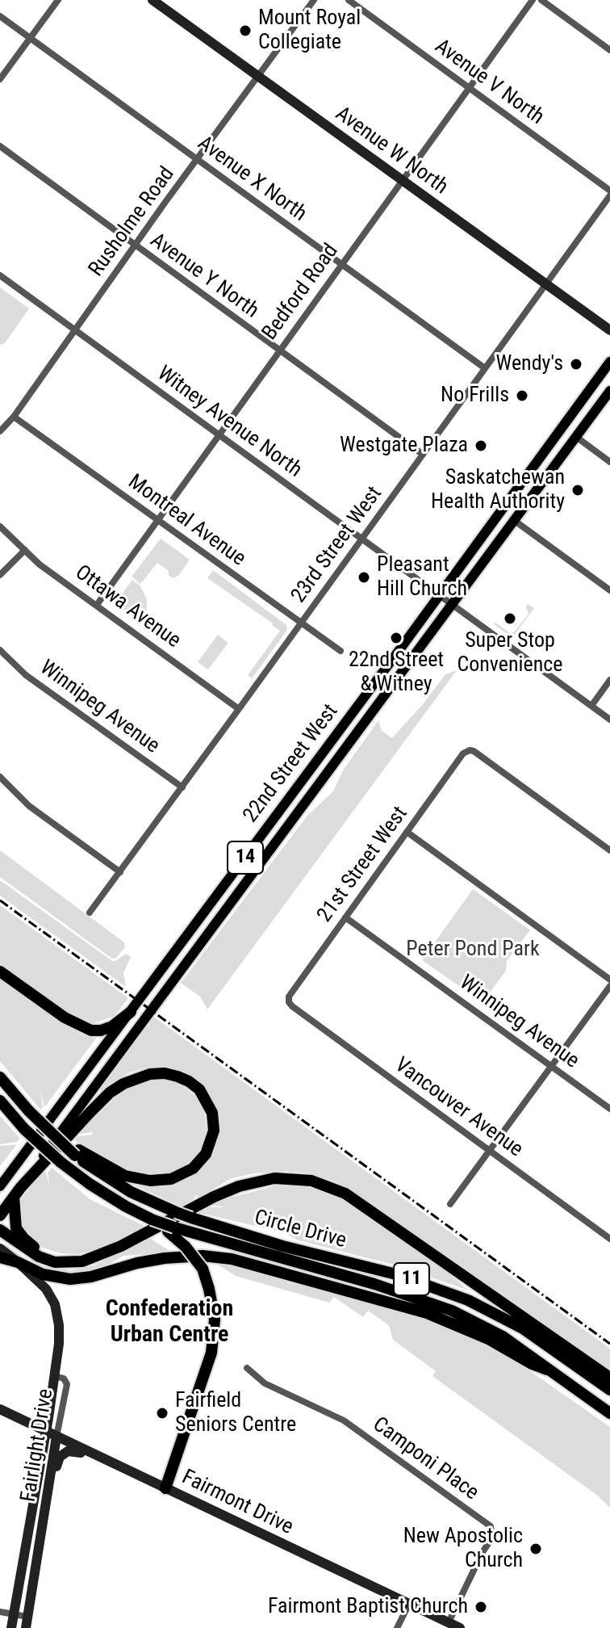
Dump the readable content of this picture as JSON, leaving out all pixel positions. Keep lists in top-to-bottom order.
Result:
{
  "streets": {
    "highway": ["22nd Street West", "Circle Drive", "11"],
    "main road": ["14"],
    "street": [
      "Avenue V North",
      "Avenue W North",
      "Avenue X North",
      "Rusholme Road",
      "Avenue Y North",
      "Bedford Road",
      "Witney Avenue North",
      "Montreal Avenue",
      "23rd Street West",
      "Ottawa Avenue",
      "Winnipeg Avenue",
      "21st Street West",
      "Vancouver Avenue",
      "Fairlight Drive",
      "Camponi Place",
      "Fairmont Drive"
    ]
  },
  "crossings": [
    ["Avenue V North", "Bedford Road"],
    ["Avenue V North", "23rd Street West"],
    ["Avenue W North", "Rusholme Road"],
    ["Avenue W North", "Bedford Road"],
    ["Avenue W North", "23rd Street West"],
    ["Avenue X North", "Rusholme Road"],
    ["Avenue X North", "Bedford Road"],
    ["Avenue X North", "23rd Street West"],
    ["Rusholme Road", "Avenue Y North"],
    ["Rusholme Road", "Witney Avenue North"],
    ["Rusholme Road", "Montreal Avenue"],
    ["Avenue Y North", "Bedford Road"],
    ["Avenue Y North", "23rd Street West"],
    ["Bedford Road", "Witney Avenue North"],
    ["Bedford Road", "Montreal Avenue"],
    ["Bedford Road", "Ottawa Avenue"],
    ["Witney Avenue North", "23rd Street West"],
    ["Witney Avenue North", "22nd Street West"],
    ["Montreal Avenue", "23rd Street West"],
    ["23rd Street West", "Ottawa Avenue"],
    ["23rd Street West", "Winnipeg Avenue"],
    ["Winnipeg Avenue", "21st Street West"],
    ["21st Street West", "Vancouver Avenue"],
    ["Fairlight Drive", "Fairmont Drive"],
    ["Camponi Place", "Fairmont Drive"]
  ],
  "districts": ["Confederation Urban Centre"],
  "parks": ["Peter Pond Park"],
  "places": [
    "Mount Royal Collegiate",
    "Wendy's",
    "No Frills",
    "Westgate Plaza",
    "Saskatchewan Health Authority",
    "Pleasant Hill Church",
    "Super Stop Convenience",
    "22nd Street & Witney",
    "Fairfield Seniors Centre",
    "New Apostolic Church",
    "Fairmont Baptist Church"
  ]
}
